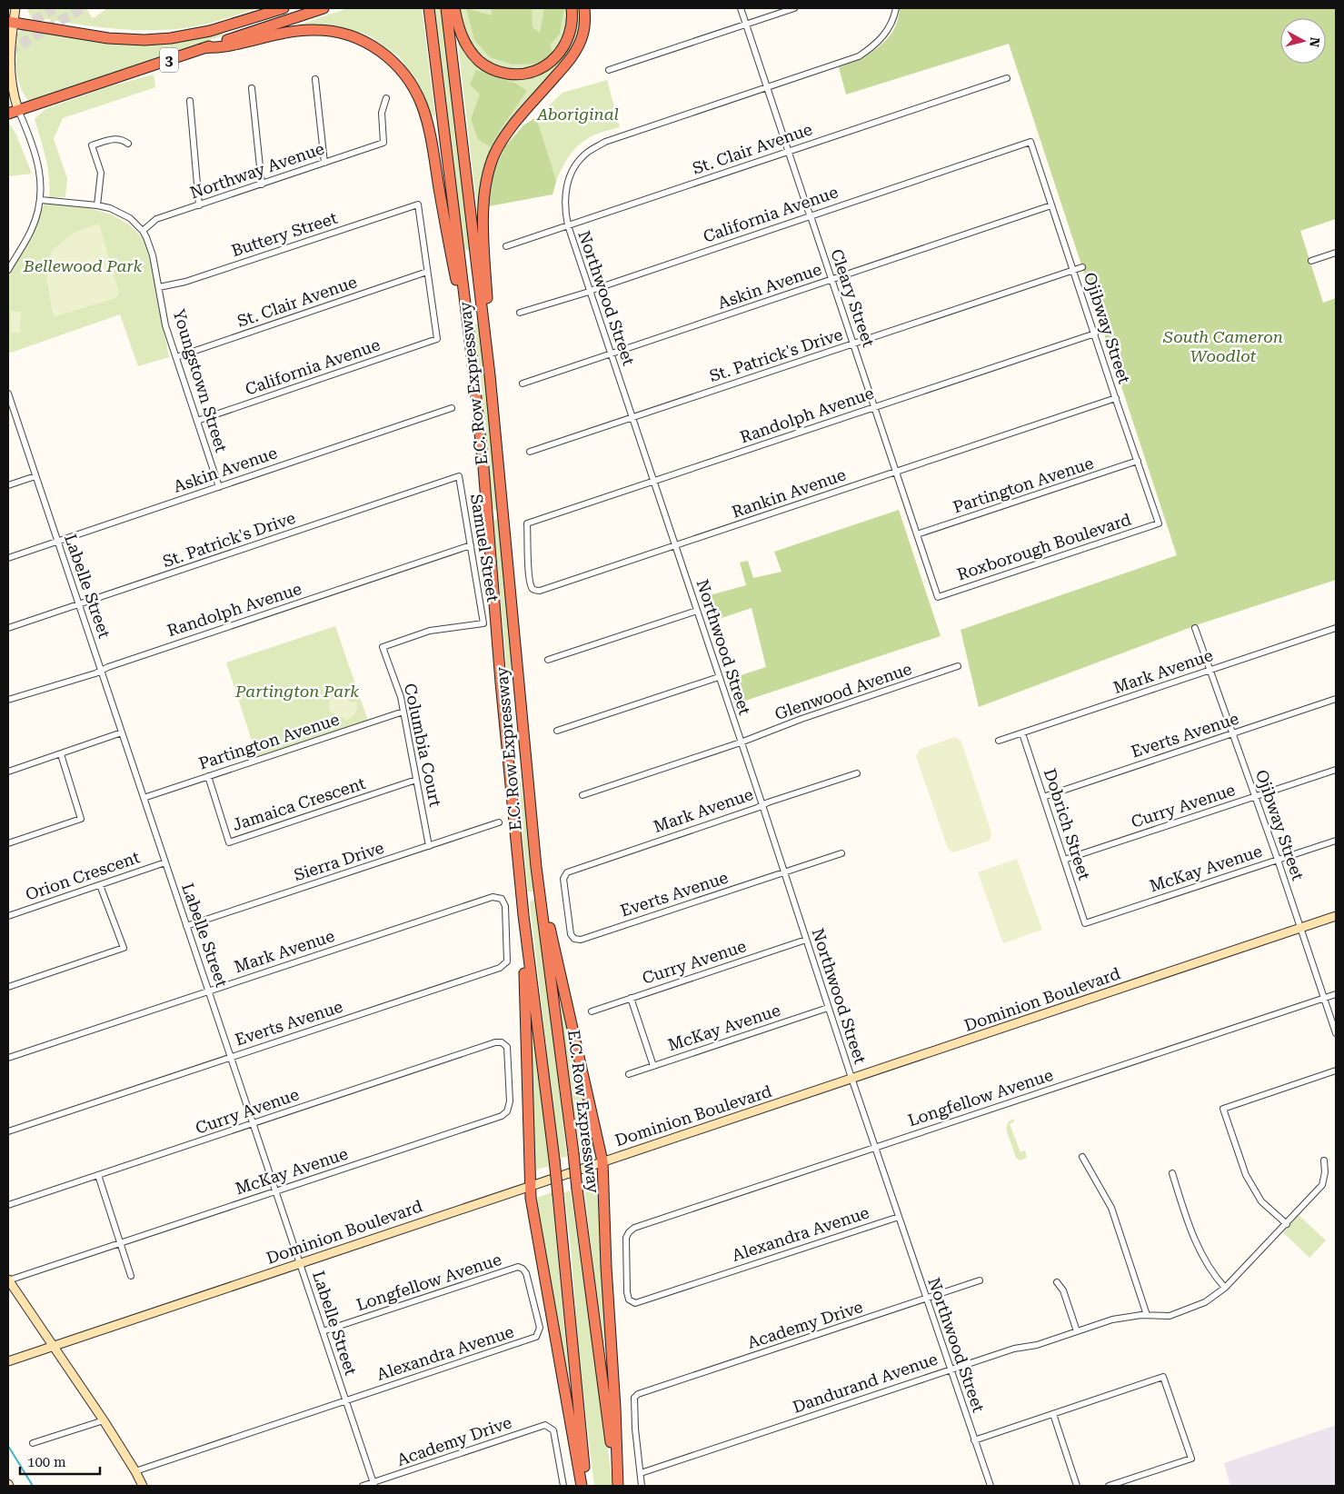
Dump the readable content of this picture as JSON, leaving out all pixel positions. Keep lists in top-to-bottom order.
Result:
{
  "streets": {
    "highway": ["3", "E.C. Row Expressway"],
    "street": [
      "St. Clair Avenue",
      "Northway Avenue",
      "California Avenue",
      "Buttery Street",
      "Askin Avenue",
      "Northwood Street",
      "Cleary Street",
      "Ojibway Street",
      "St. Patrick's Drive",
      "Youngstown Street",
      "Randolph Avenue",
      "Partington Avenue",
      "Rankin Avenue",
      "Roxborough Boulevard",
      "Samuel Street",
      "Labelle Street",
      "Mark Avenue",
      "Glenwood Avenue",
      "Everts Avenue",
      "Columbia Court",
      "Jamaica Crescent",
      "Curry Avenue",
      "Dobrich Street",
      "Sierra Drive",
      "McKay Avenue",
      "Orion Crescent",
      "Dominion Boulevard",
      "Longfellow Avenue",
      "Alexandra Avenue",
      "Academy Drive",
      "Dandurand Avenue"
    ]
  },
  "crossings": [
    ["St. Clair Avenue", "California Avenue"],
    ["St. Clair Avenue", "Buttery Street"],
    ["St. Clair Avenue", "Northwood Street"],
    ["St. Clair Avenue", "Cleary Street"],
    ["St. Clair Avenue", "Youngstown Street"],
    ["Northway Avenue", "Youngstown Street"],
    ["California Avenue", "Buttery Street"],
    ["California Avenue", "Northwood Street"],
    ["California Avenue", "Cleary Street"],
    ["California Avenue", "Ojibway Street"],
    ["California Avenue", "Youngstown Street"],
    ["Buttery Street", "Youngstown Street"],
    ["Askin Avenue", "Northwood Street"],
    ["Askin Avenue", "Cleary Street"],
    ["Askin Avenue", "Ojibway Street"],
    ["Askin Avenue", "Youngstown Street"],
    ["Askin Avenue", "Labelle Street"],
    ["Northwood Street", "Cleary Street"],
    ["Northwood Street", "St. Patrick's Drive"],
    ["Northwood Street", "Randolph Avenue"],
    ["Northwood Street", "Rankin Avenue"],
    ["Northwood Street", "Mark Avenue"],
    ["Northwood Street", "Glenwood Avenue"],
    ["Northwood Street", "Everts Avenue"],
    ["Northwood Street", "Curry Avenue"],
    ["Northwood Street", "McKay Avenue"],
    ["Northwood Street", "Dominion Boulevard"],
    ["Northwood Street", "Longfellow Avenue"],
    ["Northwood Street", "Alexandra Avenue"],
    ["Northwood Street", "Academy Drive"],
    ["Northwood Street", "Dandurand Avenue"],
    ["Cleary Street", "St. Patrick's Drive"],
    ["Cleary Street", "Randolph Avenue"],
    ["Cleary Street", "Partington Avenue"],
    ["Cleary Street", "Rankin Avenue"],
    ["Cleary Street", "Roxborough Boulevard"],
    ["Ojibway Street", "St. Patrick's Drive"],
    ["Ojibway Street", "Randolph Avenue"],
    ["Ojibway Street", "Partington Avenue"],
    ["Ojibway Street", "Rankin Avenue"],
    ["Ojibway Street", "Roxborough Boulevard"],
    ["Ojibway Street", "Mark Avenue"],
    ["Ojibway Street", "Everts Avenue"],
    ["Ojibway Street", "Curry Avenue"],
    ["Ojibway Street", "McKay Avenue"],
    ["Ojibway Street", "Dominion Boulevard"],
    ["Ojibway Street", "Longfellow Avenue"],
    ["St. Patrick's Drive", "Samuel Street"],
    ["St. Patrick's Drive", "Labelle Street"],
    ["Randolph Avenue", "Rankin Avenue"],
    ["Randolph Avenue", "Samuel Street"],
    ["Randolph Avenue", "Labelle Street"],
    ["Partington Avenue", "Labelle Street"],
    ["Partington Avenue", "Columbia Court"],
    ["Partington Avenue", "Jamaica Crescent"],
    ["Samuel Street", "Columbia Court"],
    ["Labelle Street", "Mark Avenue"],
    ["Labelle Street", "Everts Avenue"],
    ["Labelle Street", "Curry Avenue"],
    ["Labelle Street", "Sierra Drive"],
    ["Labelle Street", "McKay Avenue"],
    ["Labelle Street", "Orion Crescent"],
    ["Labelle Street", "Dominion Boulevard"],
    ["Labelle Street", "Longfellow Avenue"],
    ["Labelle Street", "Alexandra Avenue"],
    ["Labelle Street", "Academy Drive"],
    ["Mark Avenue", "Everts Avenue"],
    ["Mark Avenue", "Dobrich Street"],
    ["Everts Avenue", "Dobrich Street"],
    ["Columbia Court", "Jamaica Crescent"],
    ["Columbia Court", "Sierra Drive"],
    ["Curry Avenue", "Dobrich Street"],
    ["Curry Avenue", "McKay Avenue"],
    ["Dobrich Street", "McKay Avenue"],
    ["Longfellow Avenue", "Alexandra Avenue"],
    ["Academy Drive", "Dandurand Avenue"]
  ],
  "parks": [
    "Aboriginal",
    "Bellewood Park",
    "South Cameron Woodlot",
    "Partington Park"
  ],
  "scale_bar": "100 m",
  "north": "right"
}
